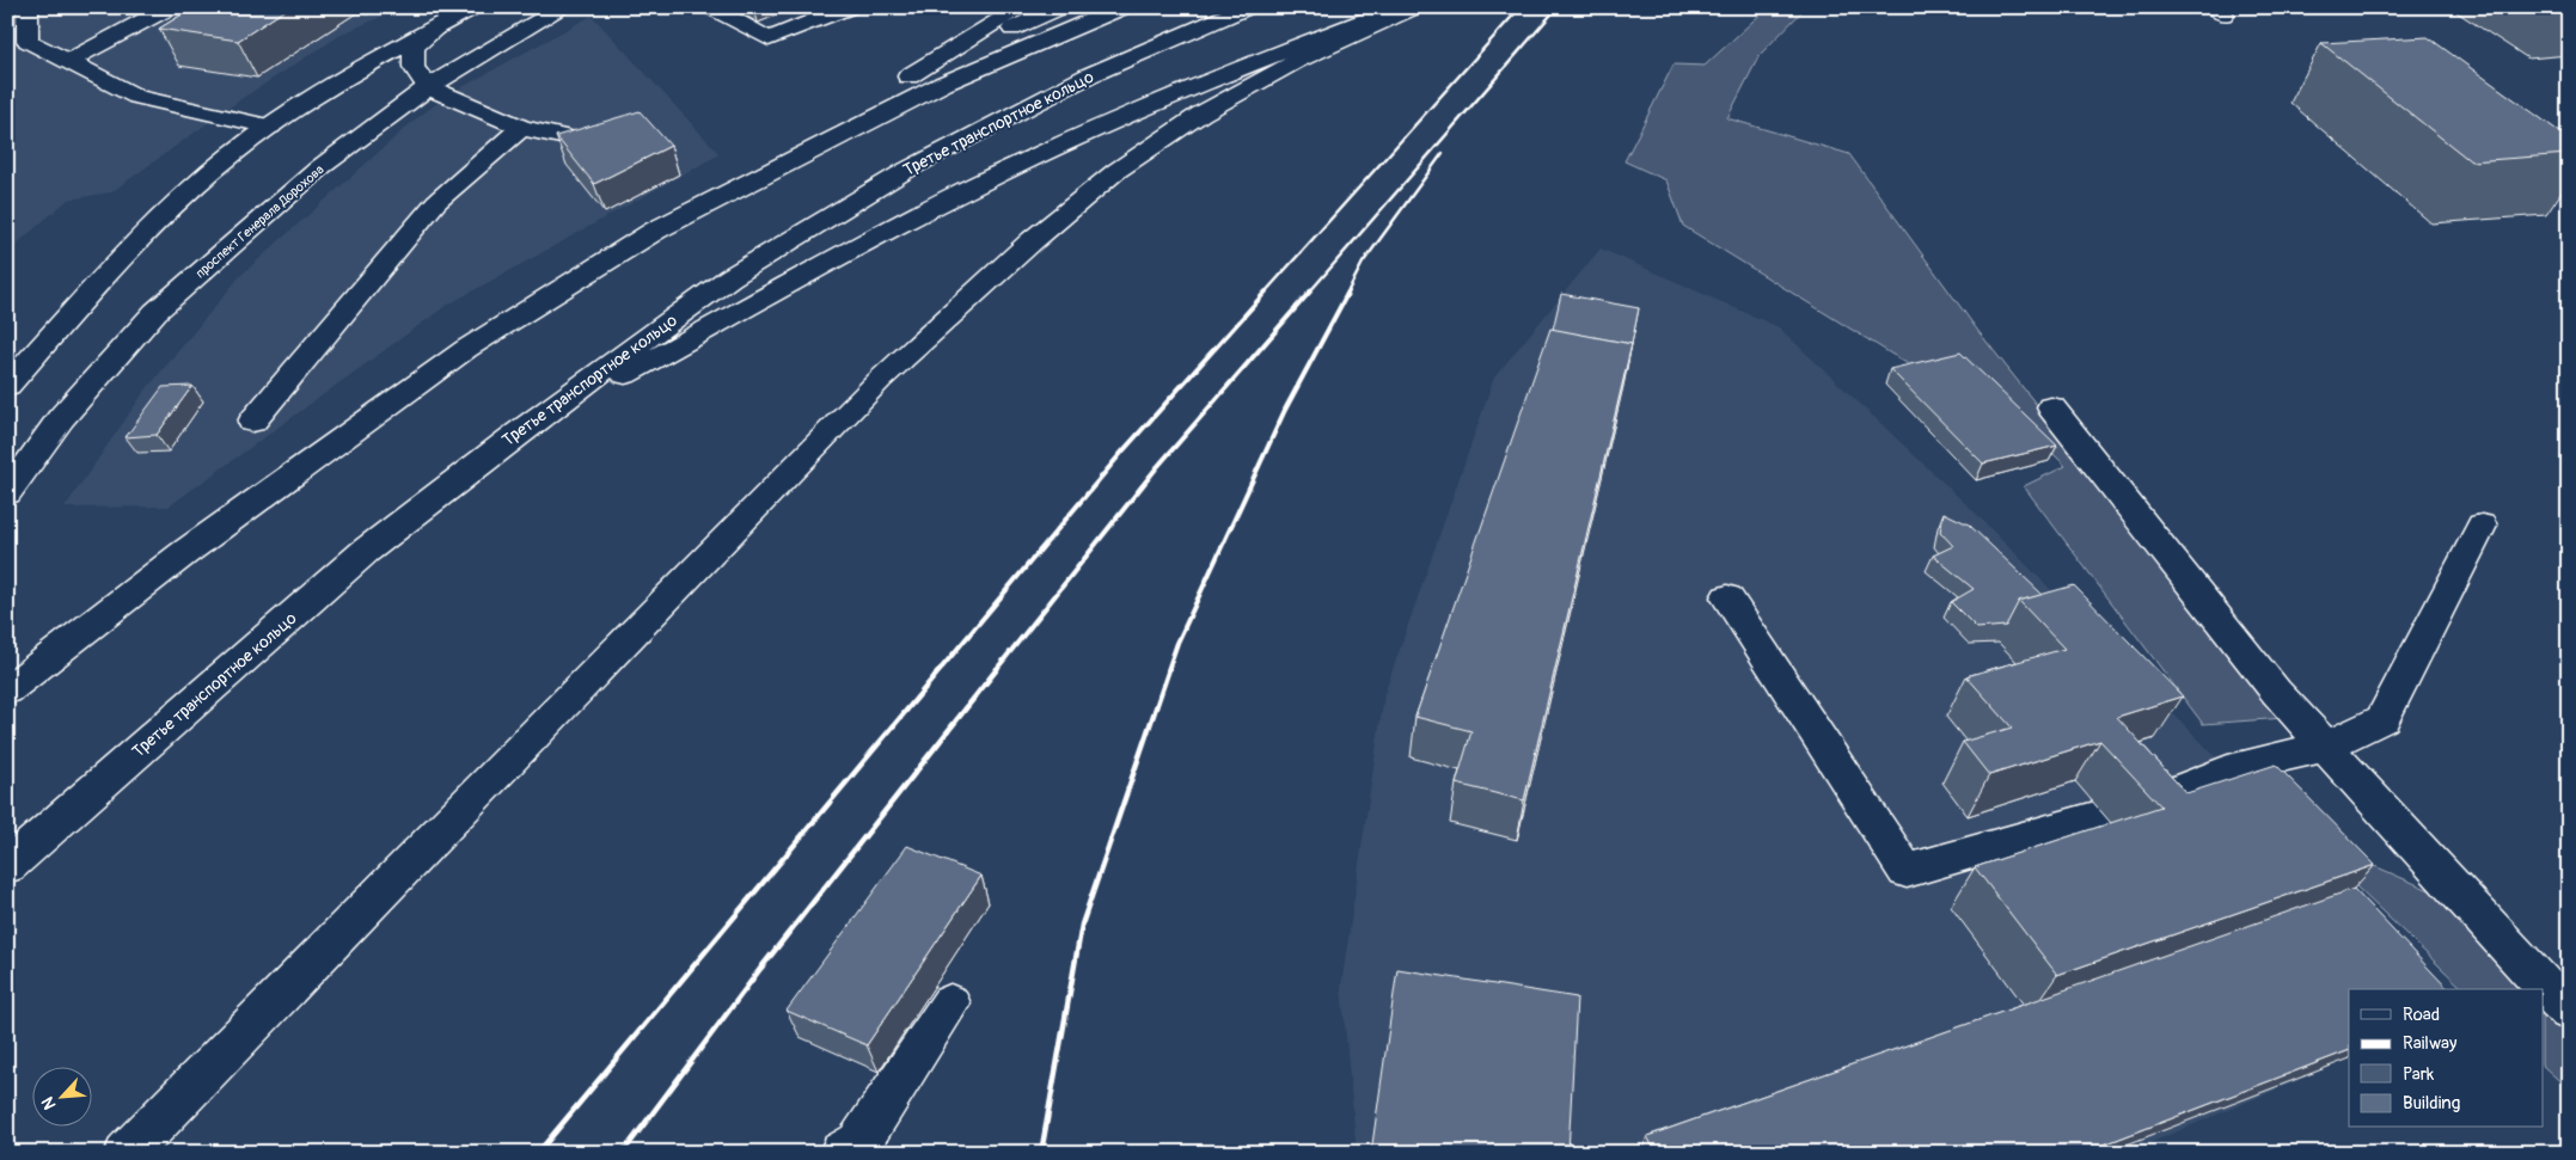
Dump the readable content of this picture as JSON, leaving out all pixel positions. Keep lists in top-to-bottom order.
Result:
{
  "streets": {
    "main road": ["Третье транспортное кольцо", "проспект Генерала Дорохова"]
  },
  "legend": [
    "Road",
    "Railway",
    "Park",
    "Building"
  ],
  "north": "bottom left"
}
